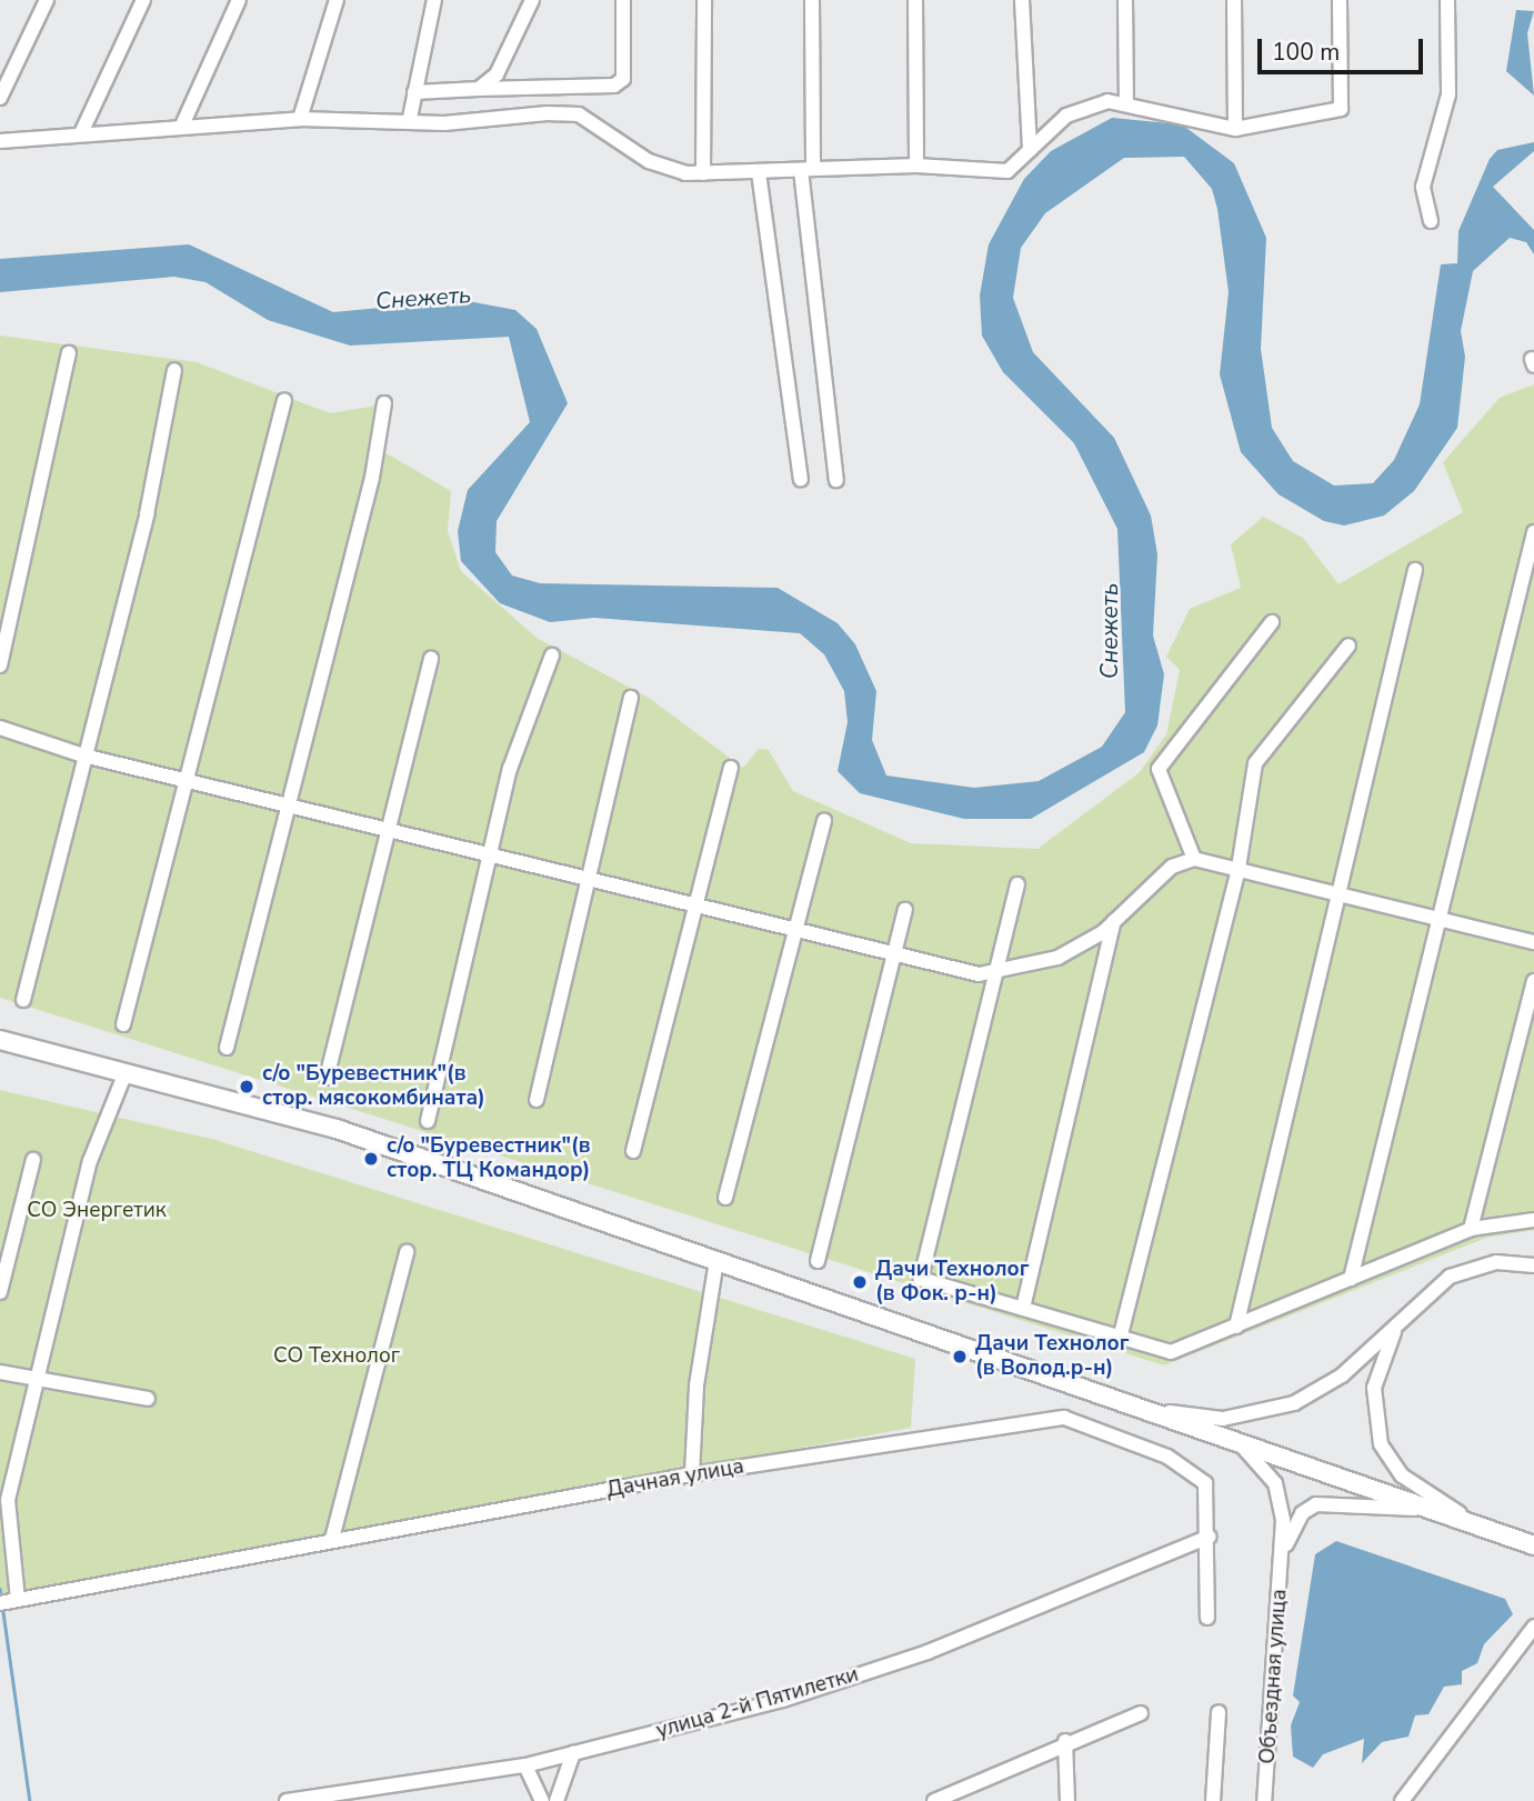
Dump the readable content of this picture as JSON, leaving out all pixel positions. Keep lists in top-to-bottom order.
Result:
{
  "streets": {
    "street": ["Дачная улица", "Объездная улица", "улица 2-й Пятилетки"]
  },
  "crossings": [
    ["Дачная улица", "улица 2-й Пятилетки"]
  ],
  "water": ["Снежеть"],
  "parks": ["СО Энергетик", "СО Технолог"],
  "places": [
    "с/о \"Буревестник\"(в стор. мясокомбината)",
    "с/о \"Буревестник\"(в стор. ТЦ Командор)",
    "Дачи Технолог (в Фок. р-н)",
    "Дачи Технолог (в Волод.р-н)"
  ],
  "scale_bar": "100 m"
}
